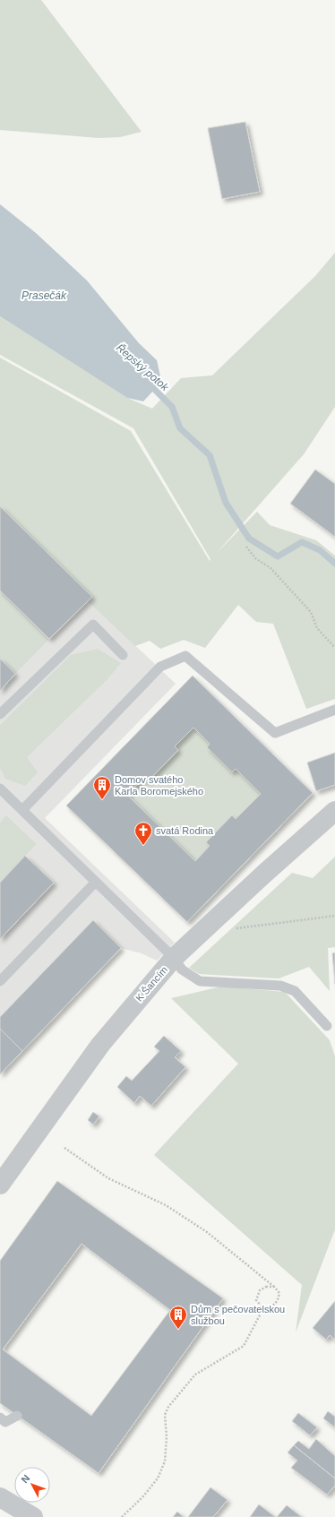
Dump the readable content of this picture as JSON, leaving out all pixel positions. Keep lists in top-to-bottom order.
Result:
{
  "streets": {
    "street": ["K Šancím"]
  },
  "water": ["Prasečák", "Řepský potok"],
  "places": {
    "building": ["Domov svatého Karla Boromejského", "Dům s pečovatelskou službou"],
    "church": ["svatá Rodina"]
  },
  "north": "top left"
}
